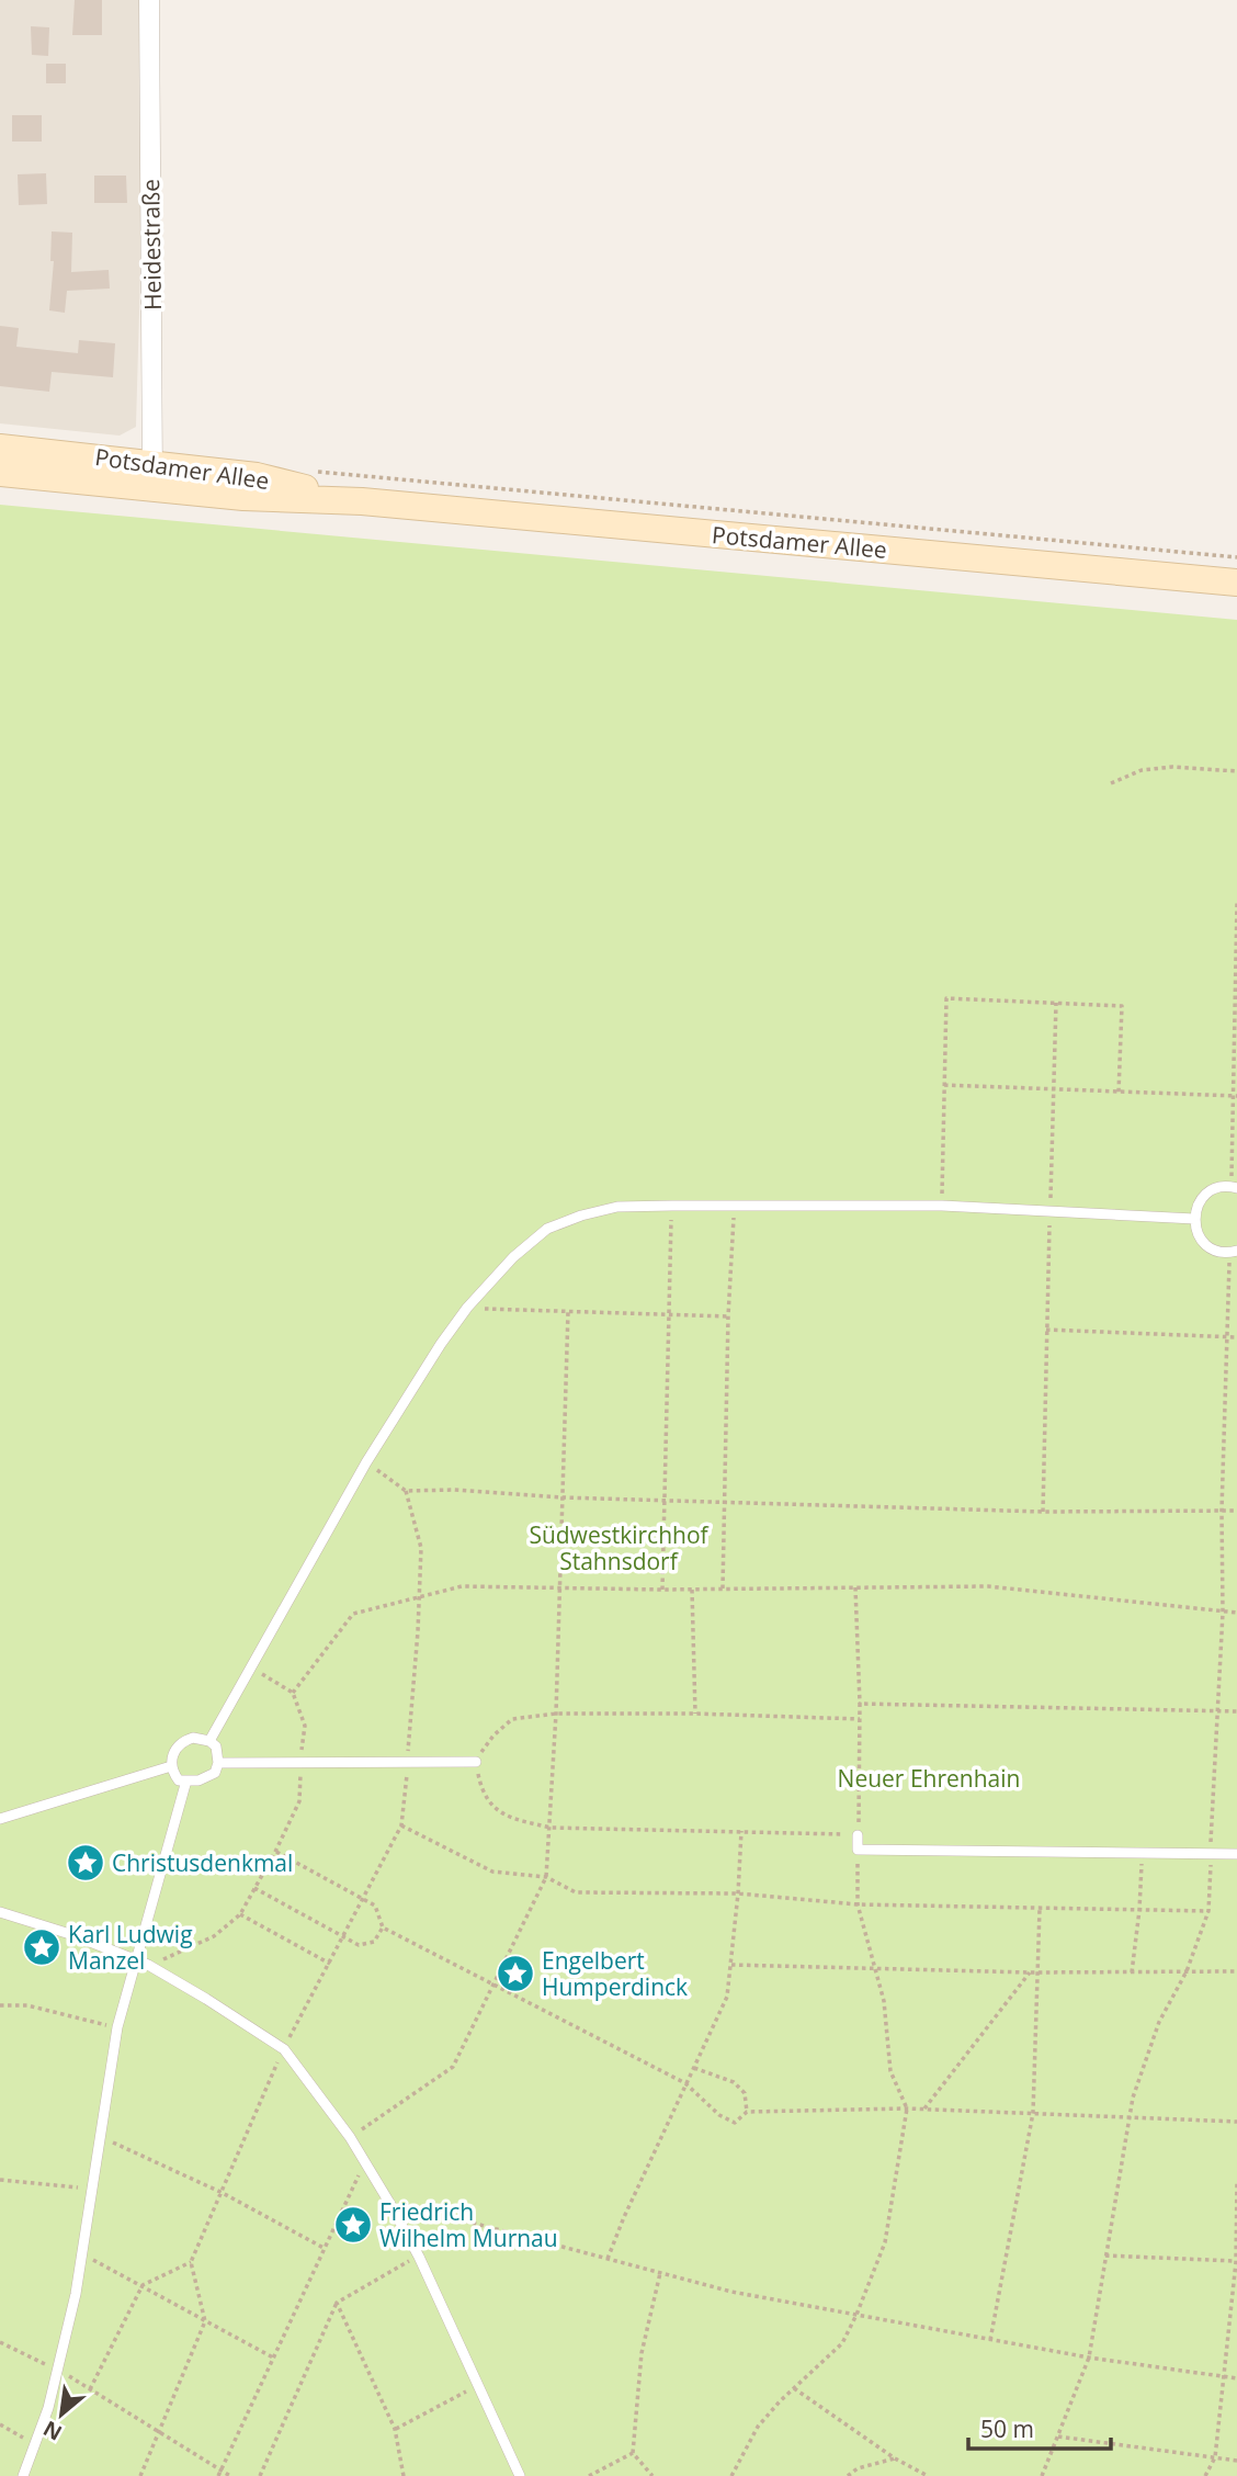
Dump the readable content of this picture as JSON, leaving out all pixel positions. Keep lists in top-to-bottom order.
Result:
{
  "streets": {
    "street": ["Heidestraße", "Potsdamer Allee"]
  },
  "crossings": [
    ["Heidestraße", "Potsdamer Allee"]
  ],
  "parks": ["Südwestkirchhof Stahnsdorf", "Neuer Ehrenhain"],
  "places": {
    "place": [
      "Christusdenkmal",
      "Karl Ludwig Manzel",
      "Engelbert Humperdinck",
      "Friedrich Wilhelm Murnau"
    ]
  },
  "scale_bar": "50 m",
  "north": "bottom left"
}
